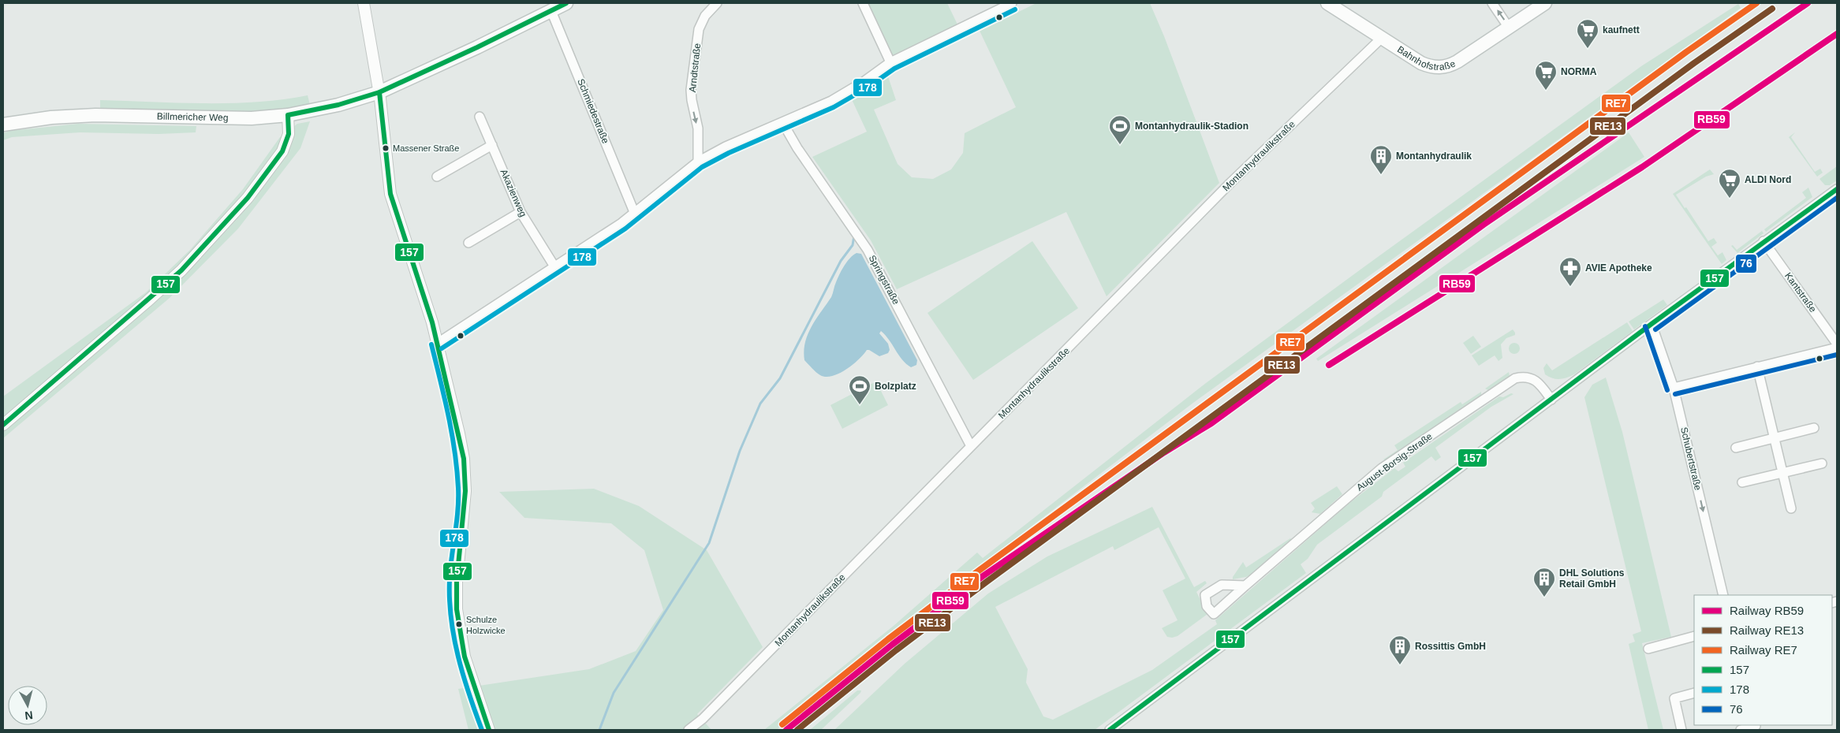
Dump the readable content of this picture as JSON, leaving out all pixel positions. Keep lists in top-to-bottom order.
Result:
{
  "streets": {
    "main road": ["Bahnhofstraße", "Billmericher Weg"],
    "street": [
      "Arndtstraße",
      "Schmiedestraße",
      "Montanhydraulikstraße",
      "Akazienweg",
      "Springstraße",
      "Kantstraße",
      "Schubertstraße",
      "August-Borsig-Straße"
    ]
  },
  "crossings": [
    ["Bahnhofstraße", "Montanhydraulikstraße"],
    ["Schmiedestraße", "Billmericher Weg"],
    ["Montanhydraulikstraße", "Springstraße"]
  ],
  "one_way": ["Arndtstraße", "Schubertstraße"],
  "places": {
    "supermarket": ["kaufnett", "NORMA", "ALDI Nord"],
    "sports": ["Montanhydraulik-Stadion", "Bolzplatz"],
    "other": ["Massener Straße", "Schulze Holzwicke"],
    "building": ["Montanhydraulik", "DHL Solutions Retail GmbH", "Rossittis GmbH"],
    "pharmacy": ["AVIE Apotheke"]
  },
  "lines": [
    "rail line RB59",
    "rail line RE7",
    "transit line 157",
    "rail line RE13",
    "transit line 178",
    "transit line 76"
  ],
  "legend": [
    "Railway RB59",
    "Railway RE13",
    "Railway RE7",
    "157",
    "178",
    "76"
  ],
  "north": "bottom"
}
